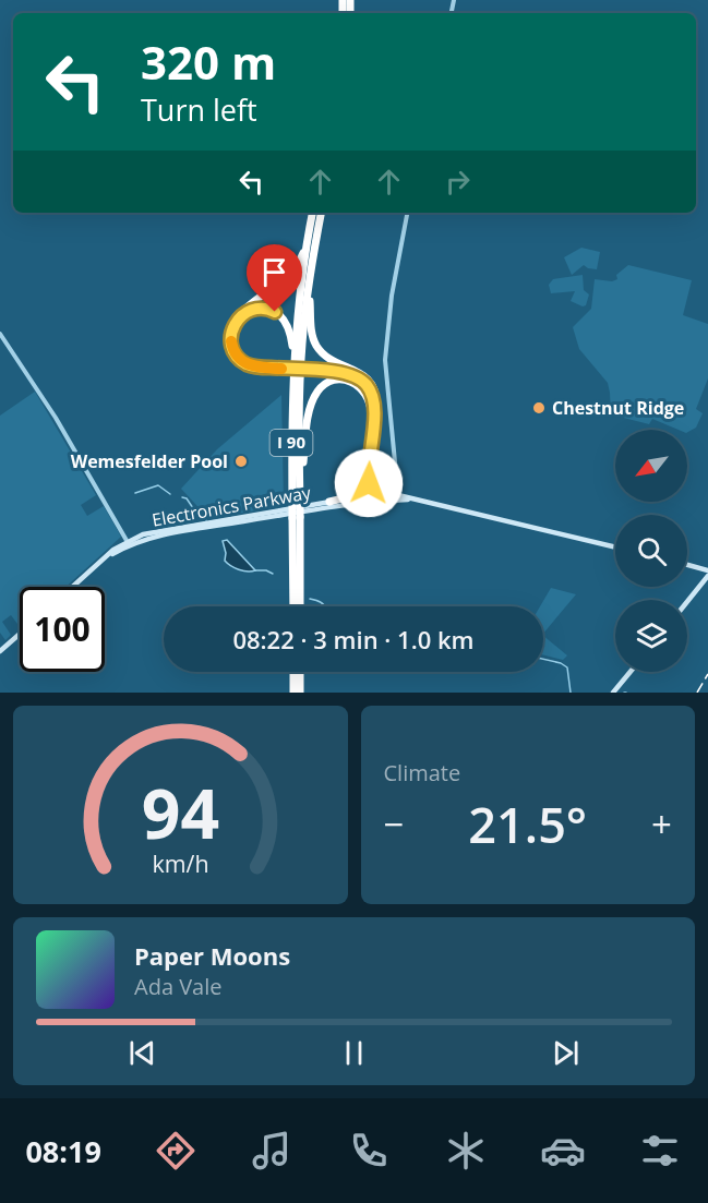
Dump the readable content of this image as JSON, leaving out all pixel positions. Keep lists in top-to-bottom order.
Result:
{
  "streets": {
    "highway": ["I 90"],
    "main road": ["Electronics Parkway"]
  },
  "places": ["Chestnut Ridge", "Wemesfelder Pool"],
  "north": "bottom left",
  "page": {
    "turn": ["320 m", "Turn left"],
    "limit": "100",
    "trip": "08:22 · 3 min · 1.0 km",
    "tile": "Climate",
    "heat": ["−", "21.5°", "+"],
    "song": ["Paper Moons", "Ada Vale"],
    "tabs": "08:19",
    "gauge": ["94", "km/h"]
  }
}
